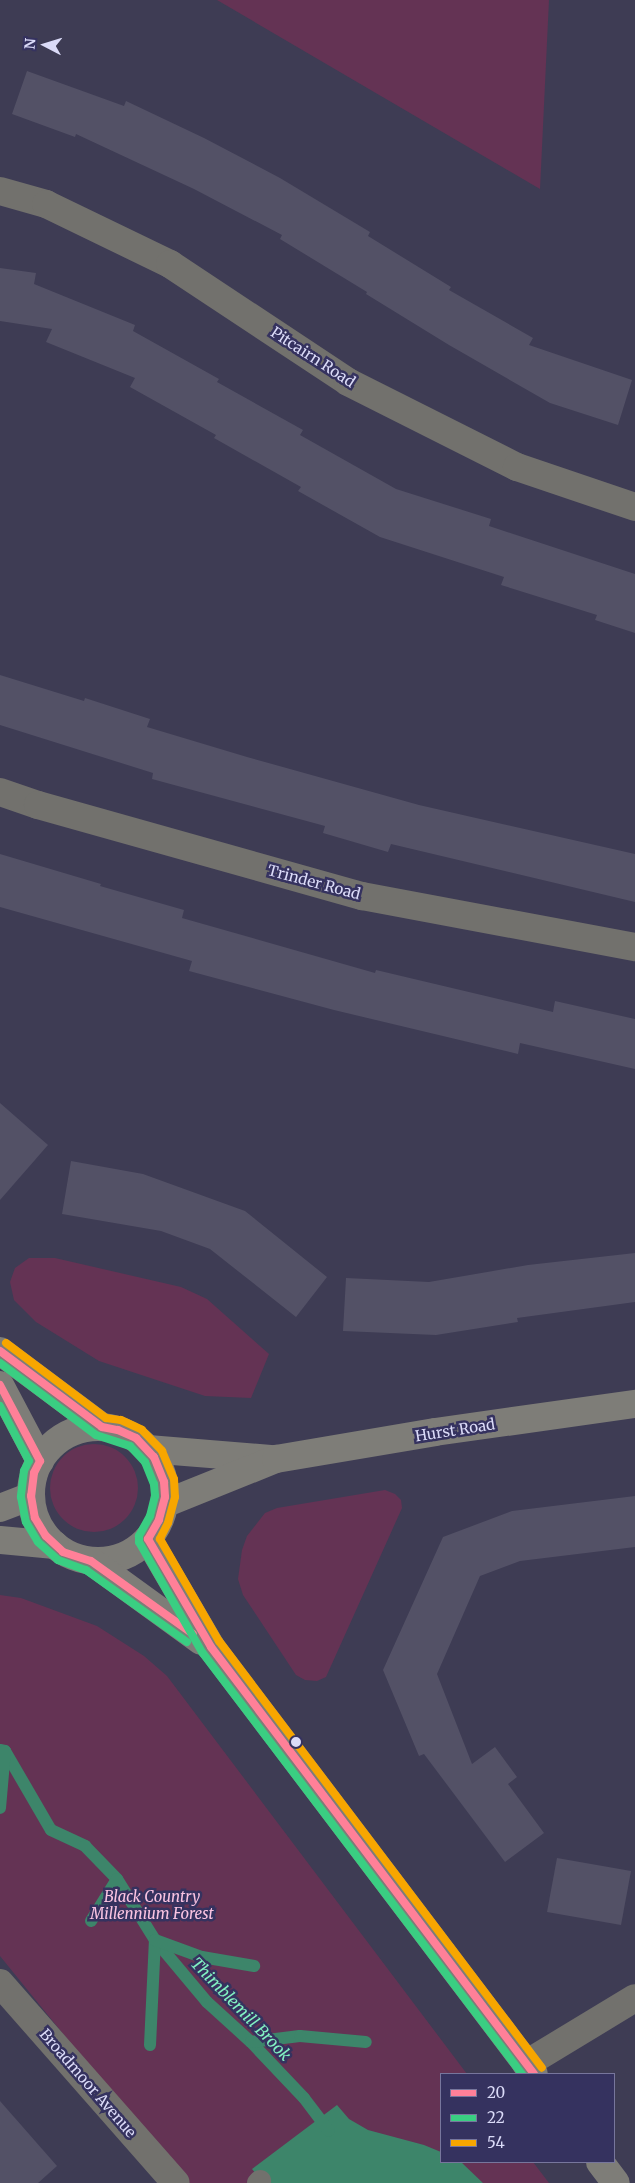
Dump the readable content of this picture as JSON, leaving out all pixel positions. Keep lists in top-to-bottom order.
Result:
{
  "streets": {
    "street": [
      "Pitcairn Road",
      "Trinder Road",
      "Hurst Road",
      "Broadmoor Avenue"
    ]
  },
  "water": ["Thimblemill Brook"],
  "parks": ["Black Country Millennium Forest"],
  "lines": ["transit line 54", "transit line 20", "transit line 22"],
  "legend": ["20", "22", "54"],
  "north": "left"
}
